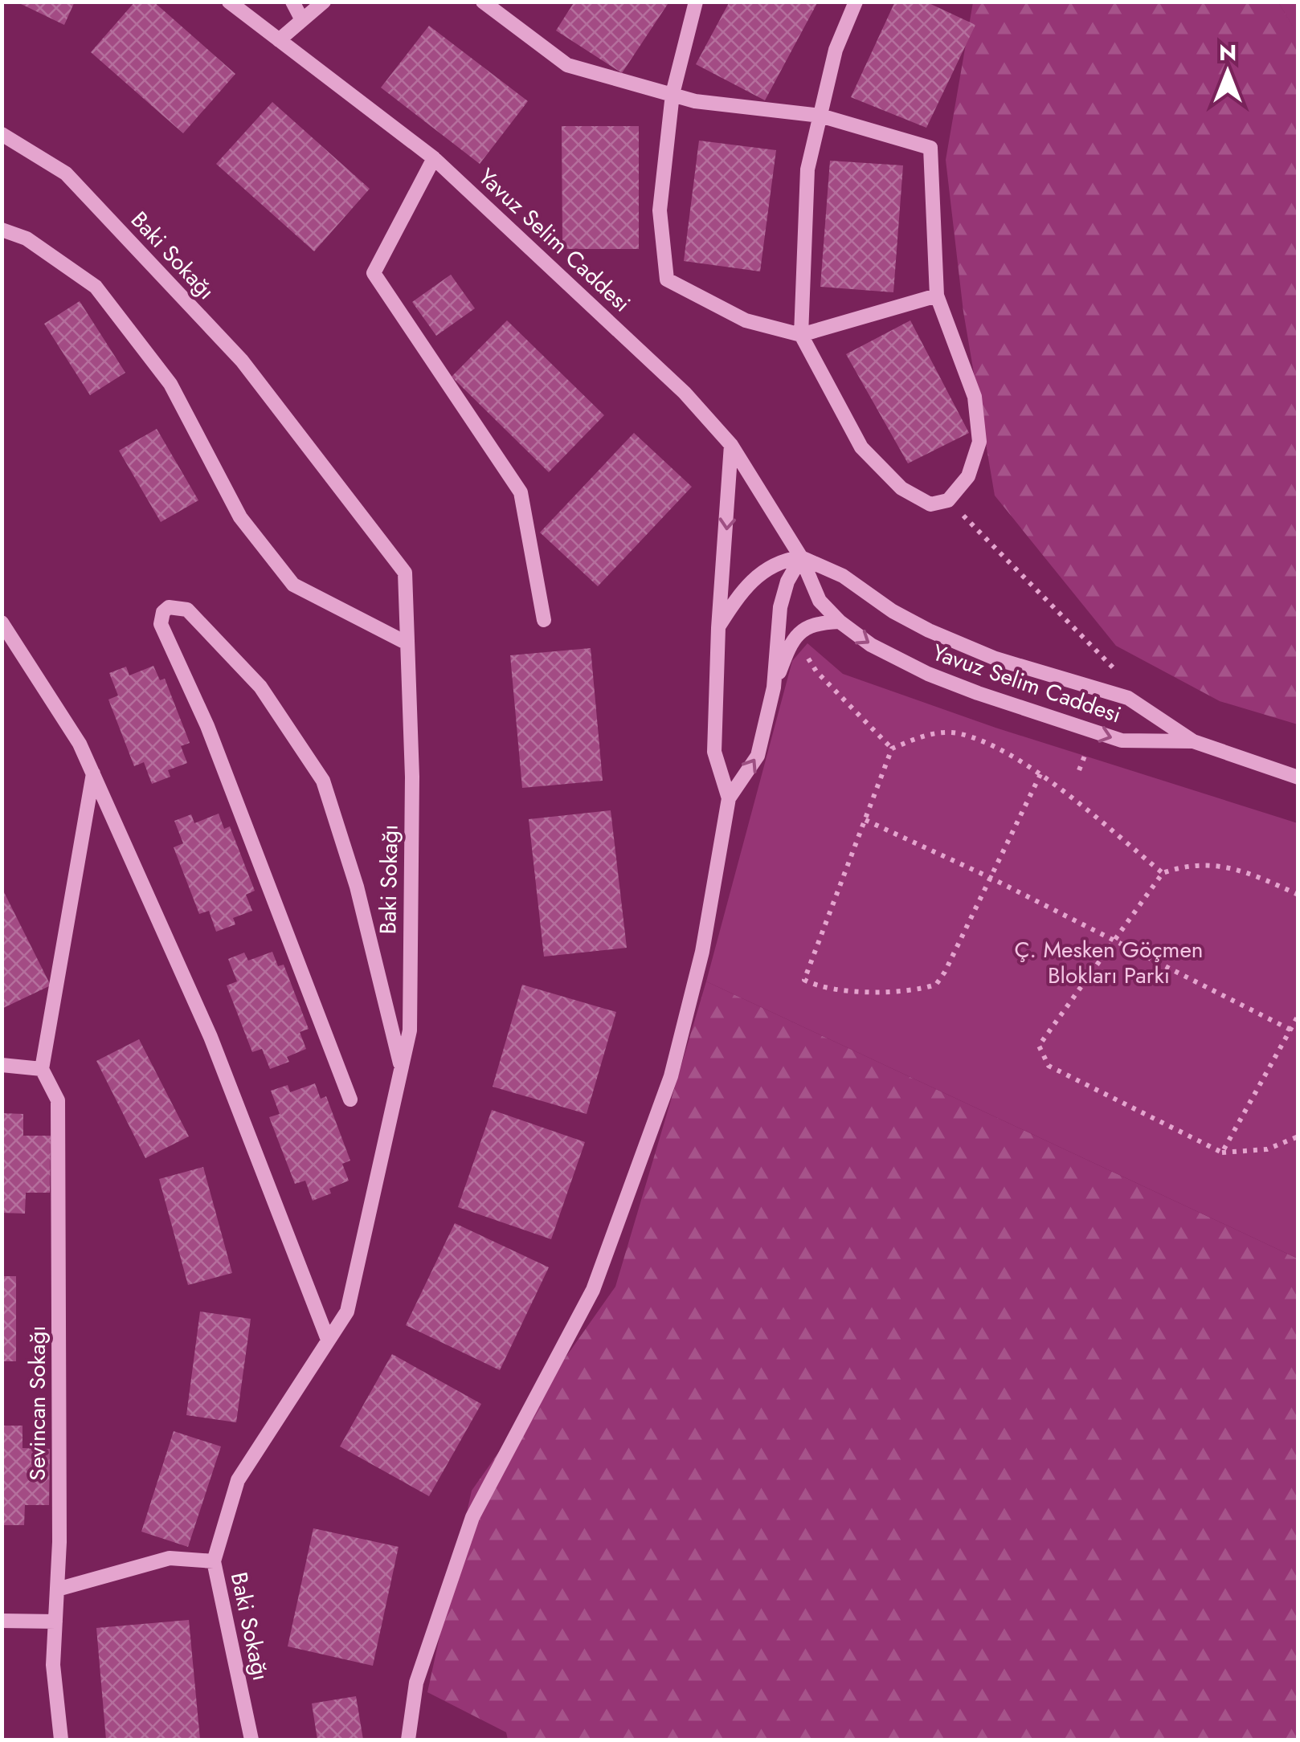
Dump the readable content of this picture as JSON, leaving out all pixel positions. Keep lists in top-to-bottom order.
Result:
{
  "streets": {
    "street": ["Yavuz Selim Caddesi", "Baki Sokağı", "Sevincan Sokağı"]
  },
  "parks": ["Ç. Mesken Göçmen Blokları Parkı"],
  "north": "top"
}
